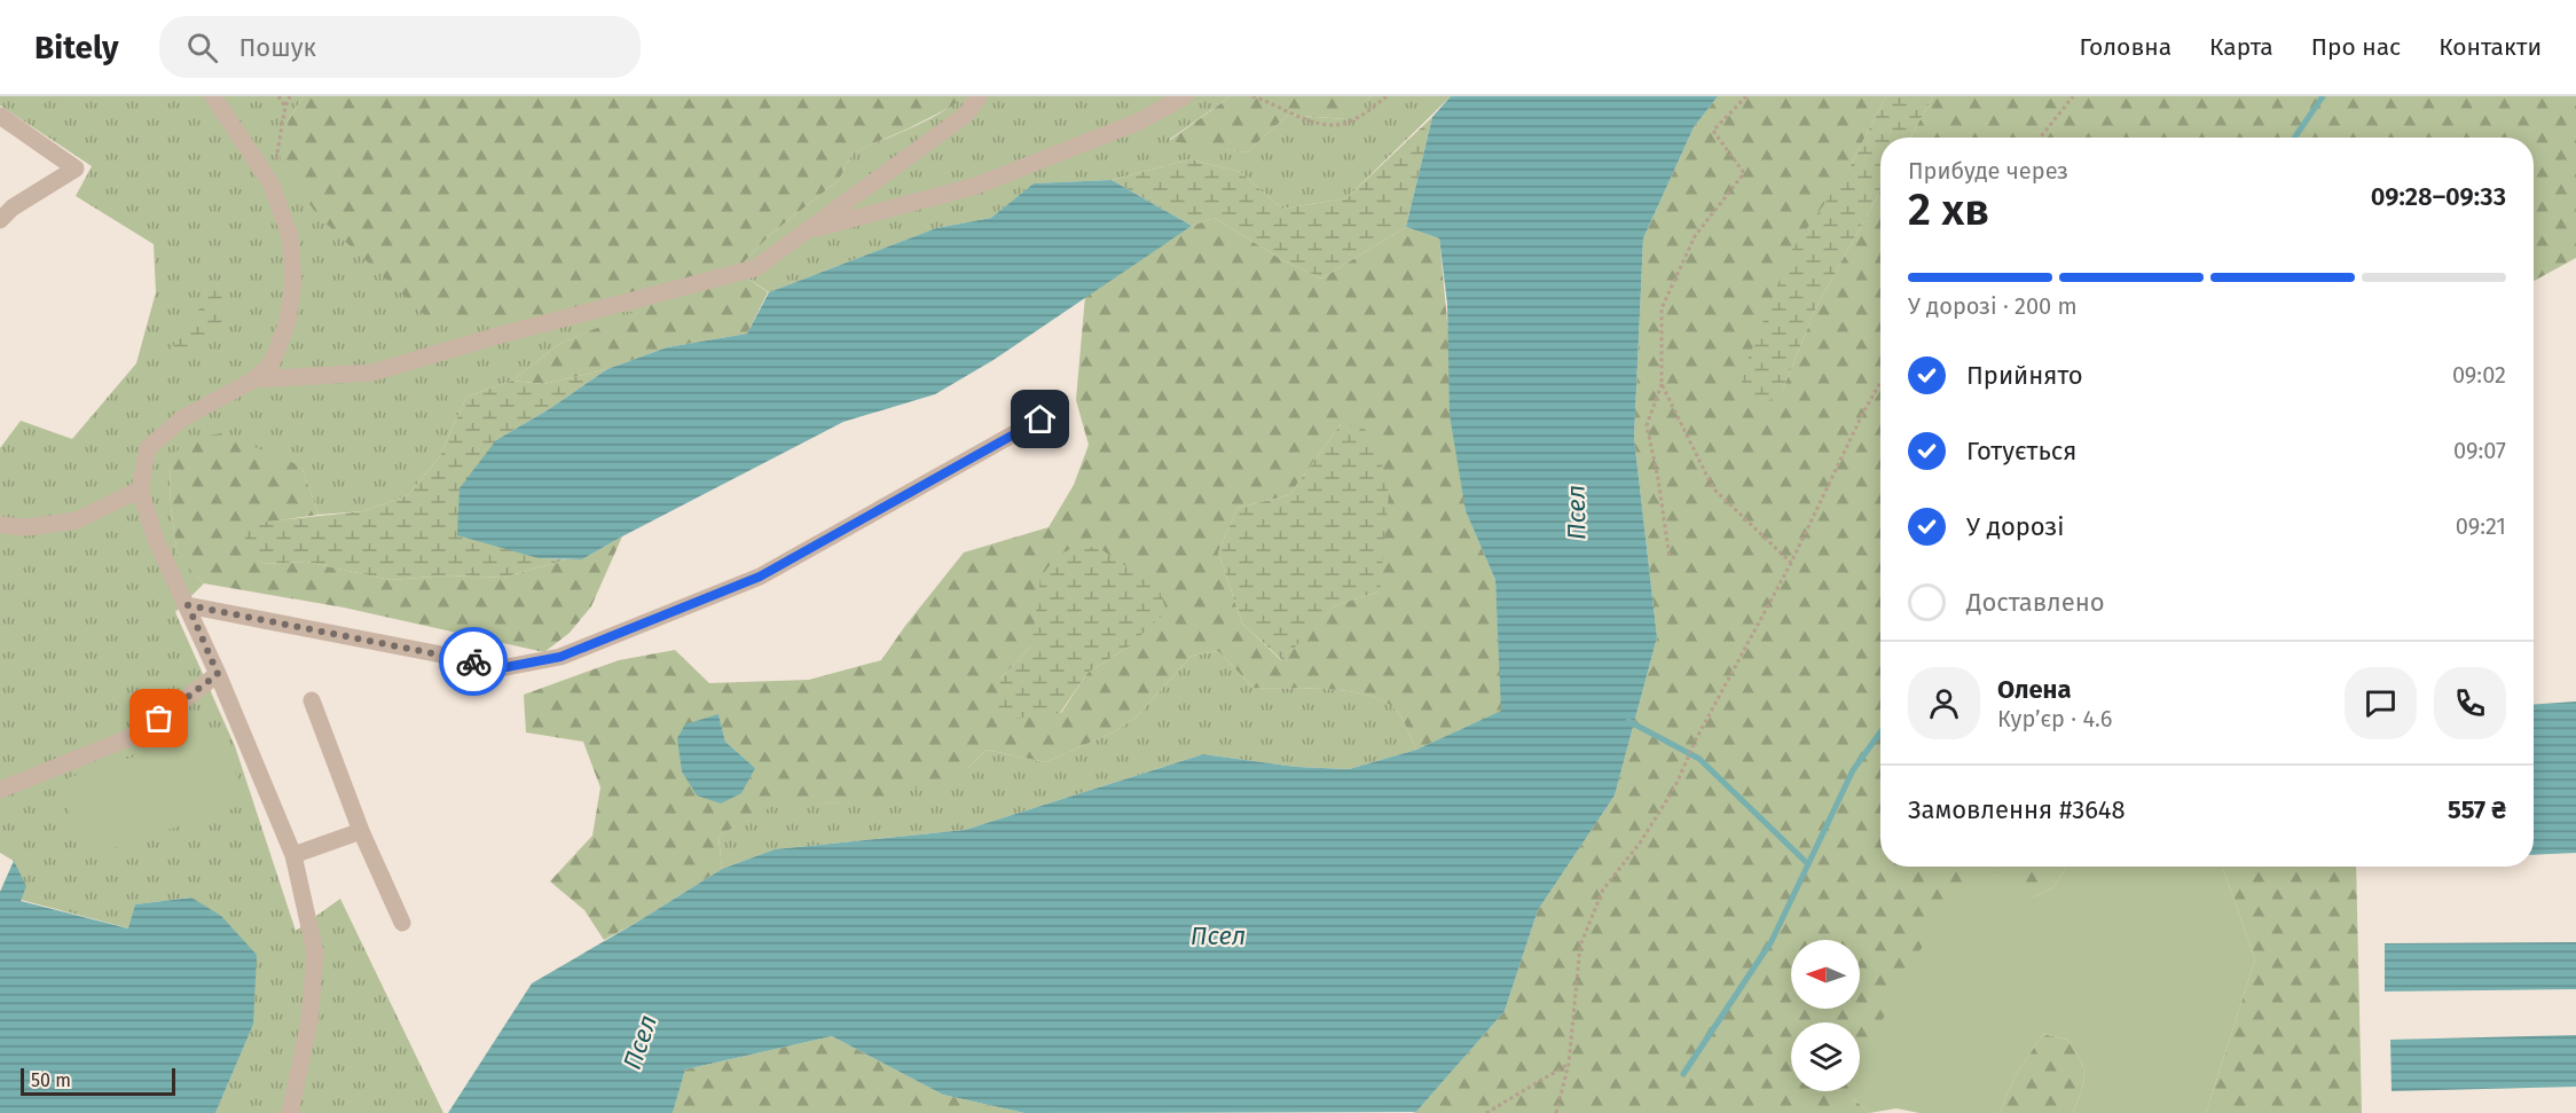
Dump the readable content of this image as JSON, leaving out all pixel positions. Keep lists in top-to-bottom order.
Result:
{
  "water": ["Псел"],
  "scale_bar": "50 m",
  "north": "left",
  "page": {
    "header": "Bitely",
    "search": "Пошук",
    "nav": [
      "Головна",
      "Карта",
      "Про нас",
      "Контакти"
    ],
    "heading": ["2 хв", "Прибуде через", "09:28–09:33"],
    "panel": [
      "Олена",
      "Кур’єр · 4.6",
      "Замовлення #3648",
      "557 ₴"
    ],
    "bar": "У дорозі · 200 m",
    "list": [
      ["Прийнято", "09:02"],
      ["Готується", "09:07"],
      ["У дорозі", "09:21"],
      "Доставлено"
    ],
    "scale": "50 m"
  }
}
